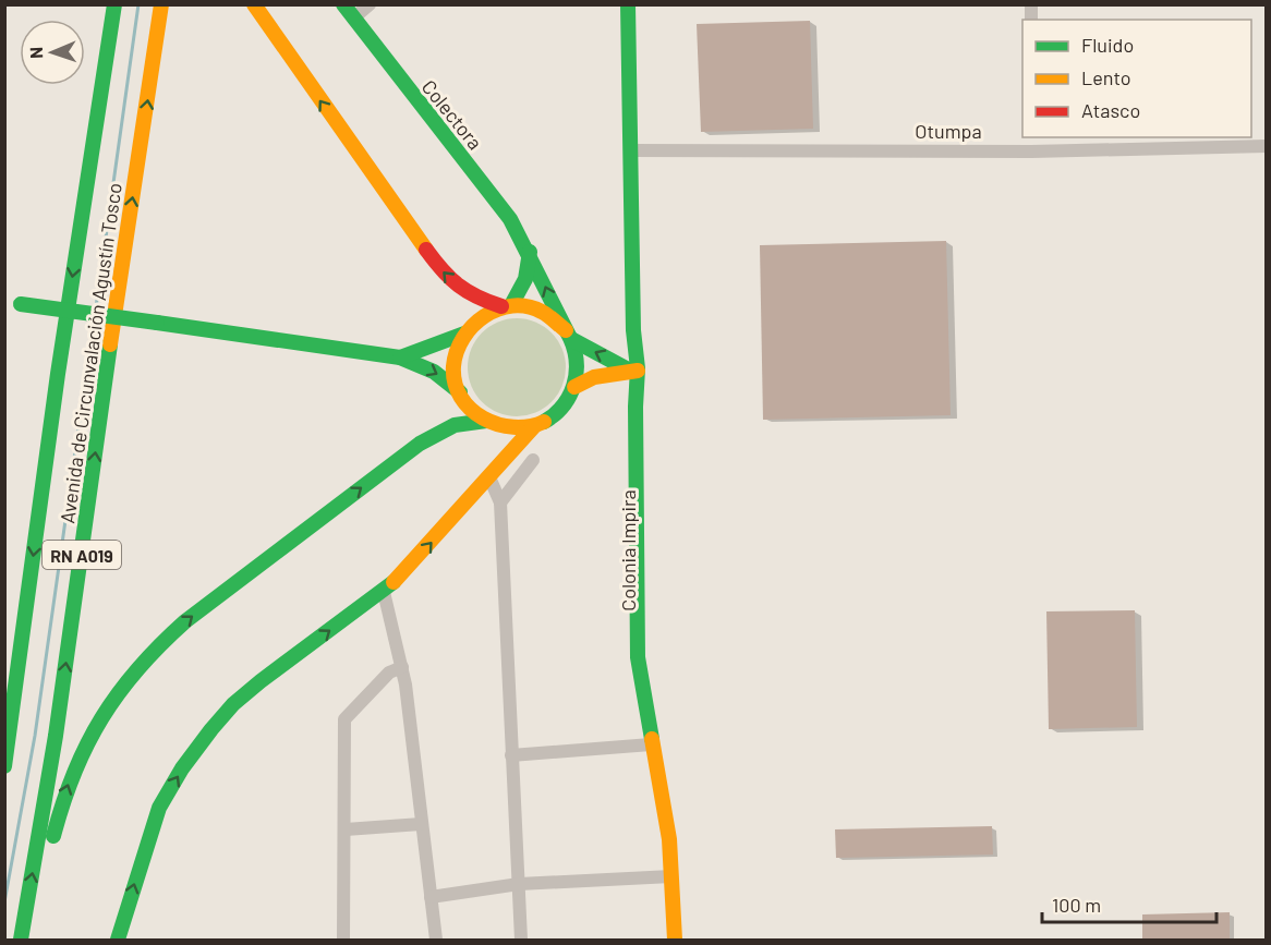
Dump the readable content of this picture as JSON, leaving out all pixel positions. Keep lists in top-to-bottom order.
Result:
{
  "streets": {
    "main road": [
      "Colectora",
      "Avenida de Circunvalación Agustín Tosco",
      "Colonia Impira",
      "RN A019"
    ],
    "street": ["Otumpa"]
  },
  "crossings": [
    ["Otumpa", "Colonia Impira"]
  ],
  "legend": ["Fluido", "Lento", "Atasco"],
  "scale_bar": "100 m",
  "north": "left"
}
